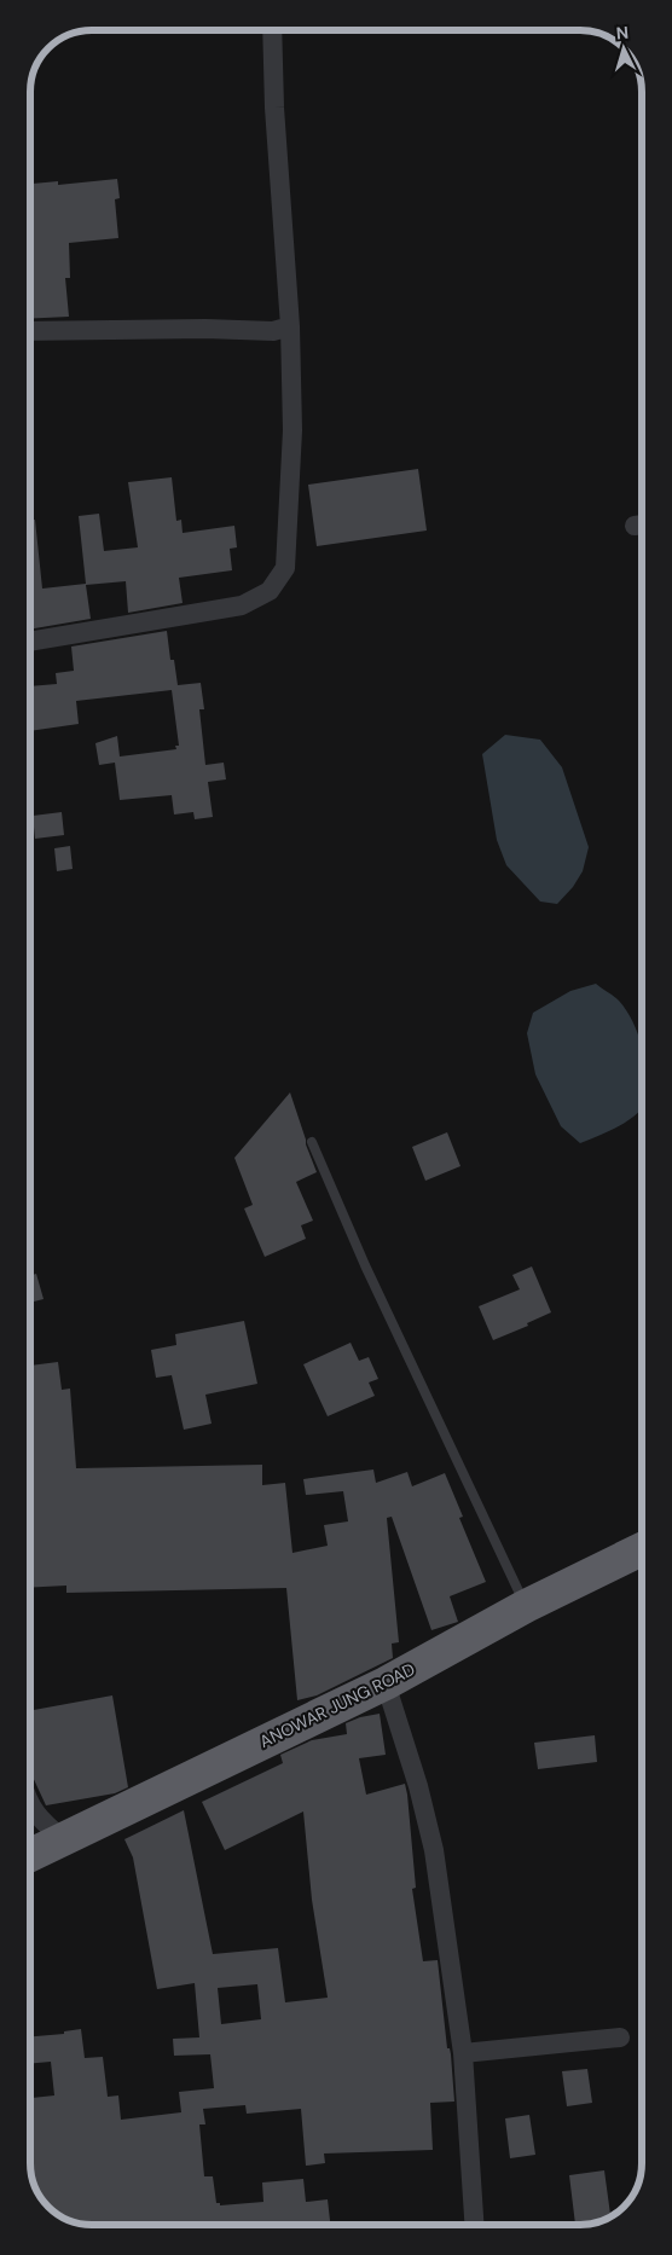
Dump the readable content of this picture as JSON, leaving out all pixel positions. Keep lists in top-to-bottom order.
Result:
{
  "streets": {
    "highway": ["ANOWAR JUNG ROAD"]
  },
  "north": "top"
}
